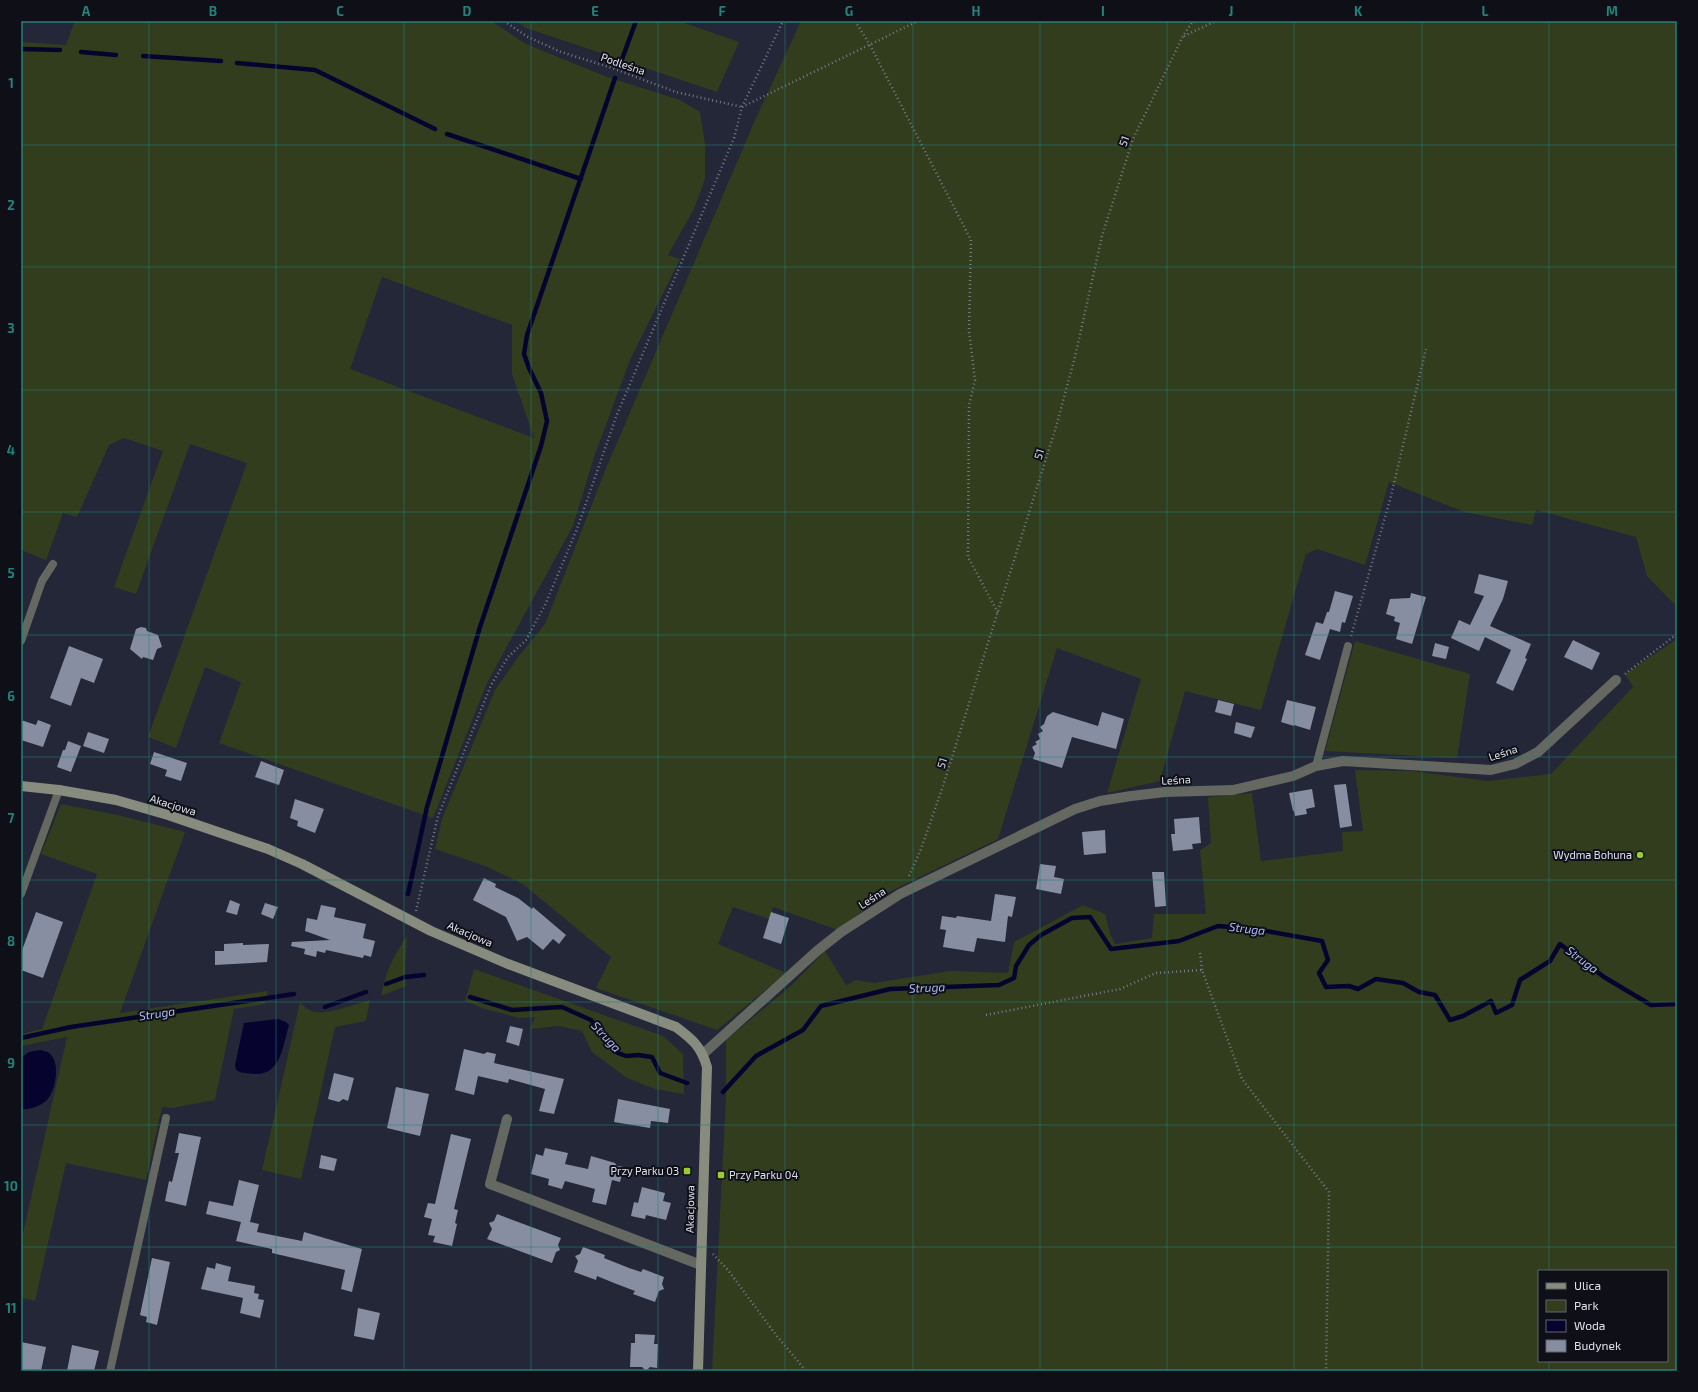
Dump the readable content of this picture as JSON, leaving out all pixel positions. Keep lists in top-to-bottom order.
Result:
{
  "streets": {
    "street": ["Leśna", "Akacjowa"],
    "path": ["Podleśna", "51"]
  },
  "crossings": [
    ["51", "Leśna"],
    ["Leśna", "Akacjowa"]
  ],
  "water": ["Struga"],
  "places": {
    "other": ["Wydma Bohuna"],
    "transit": ["Przy Parku 03", "Przy Parku 04"]
  },
  "legend": [
    "Ulica",
    "Park",
    "Woda",
    "Budynek"
  ],
  "grid": {
    "columns": [
      "A",
      "B",
      "C",
      "D",
      "E",
      "F",
      "G",
      "H",
      "I",
      "J",
      "K",
      "L",
      "M"
    ],
    "rows": [
      "1",
      "2",
      "3",
      "4",
      "5",
      "6",
      "7",
      "8",
      "9",
      "10",
      "11"
    ]
  }
}
